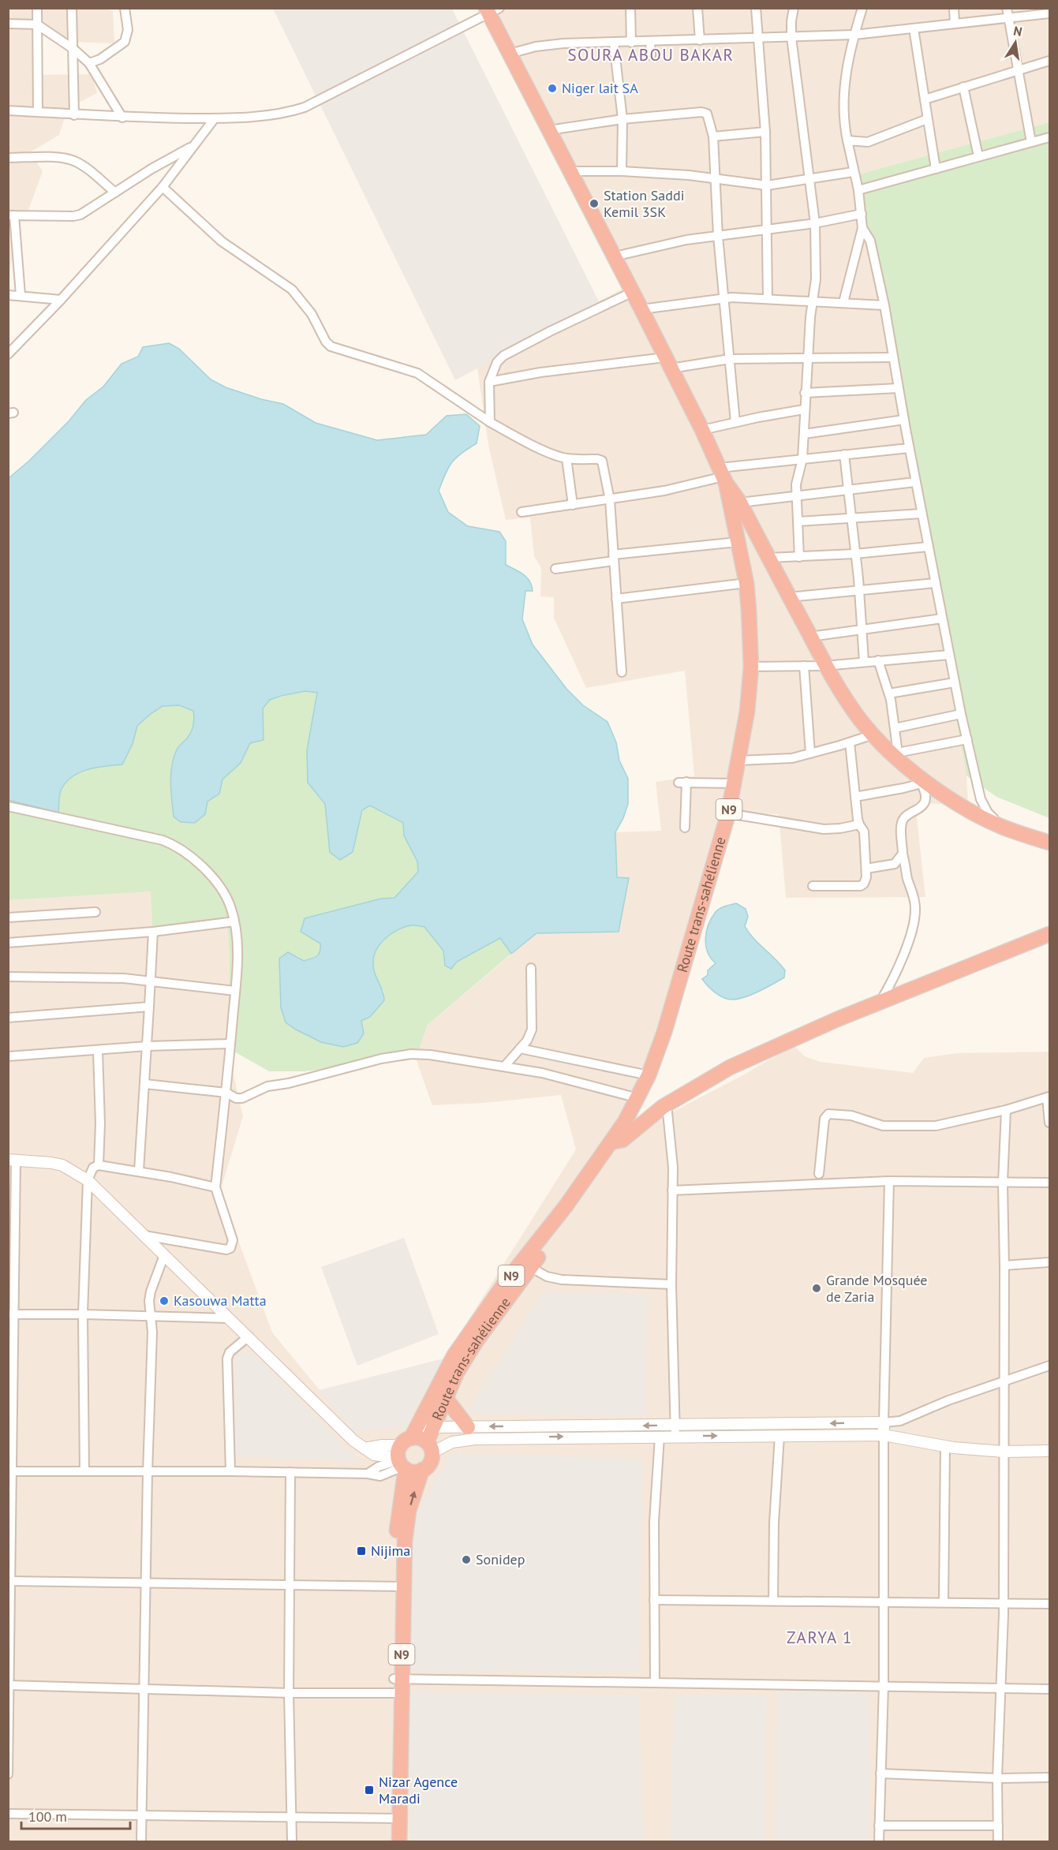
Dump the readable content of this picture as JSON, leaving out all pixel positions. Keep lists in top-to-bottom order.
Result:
{
  "streets": {
    "highway": ["N9", "Route trans-sahélienne"]
  },
  "districts": ["SOURA ABOU BAKAR", "ZARYA 1"],
  "places": {
    "other": [
      "Niger lait SA",
      "Station Saddi Kemil 3SK",
      "Grande Mosquée de Zaria",
      "Kasouwa Matta",
      "Sonidep"
    ],
    "transit": ["Nijima", "Nizar Agence Maradi"]
  },
  "scale_bar": "100 m",
  "north": "top"
}
